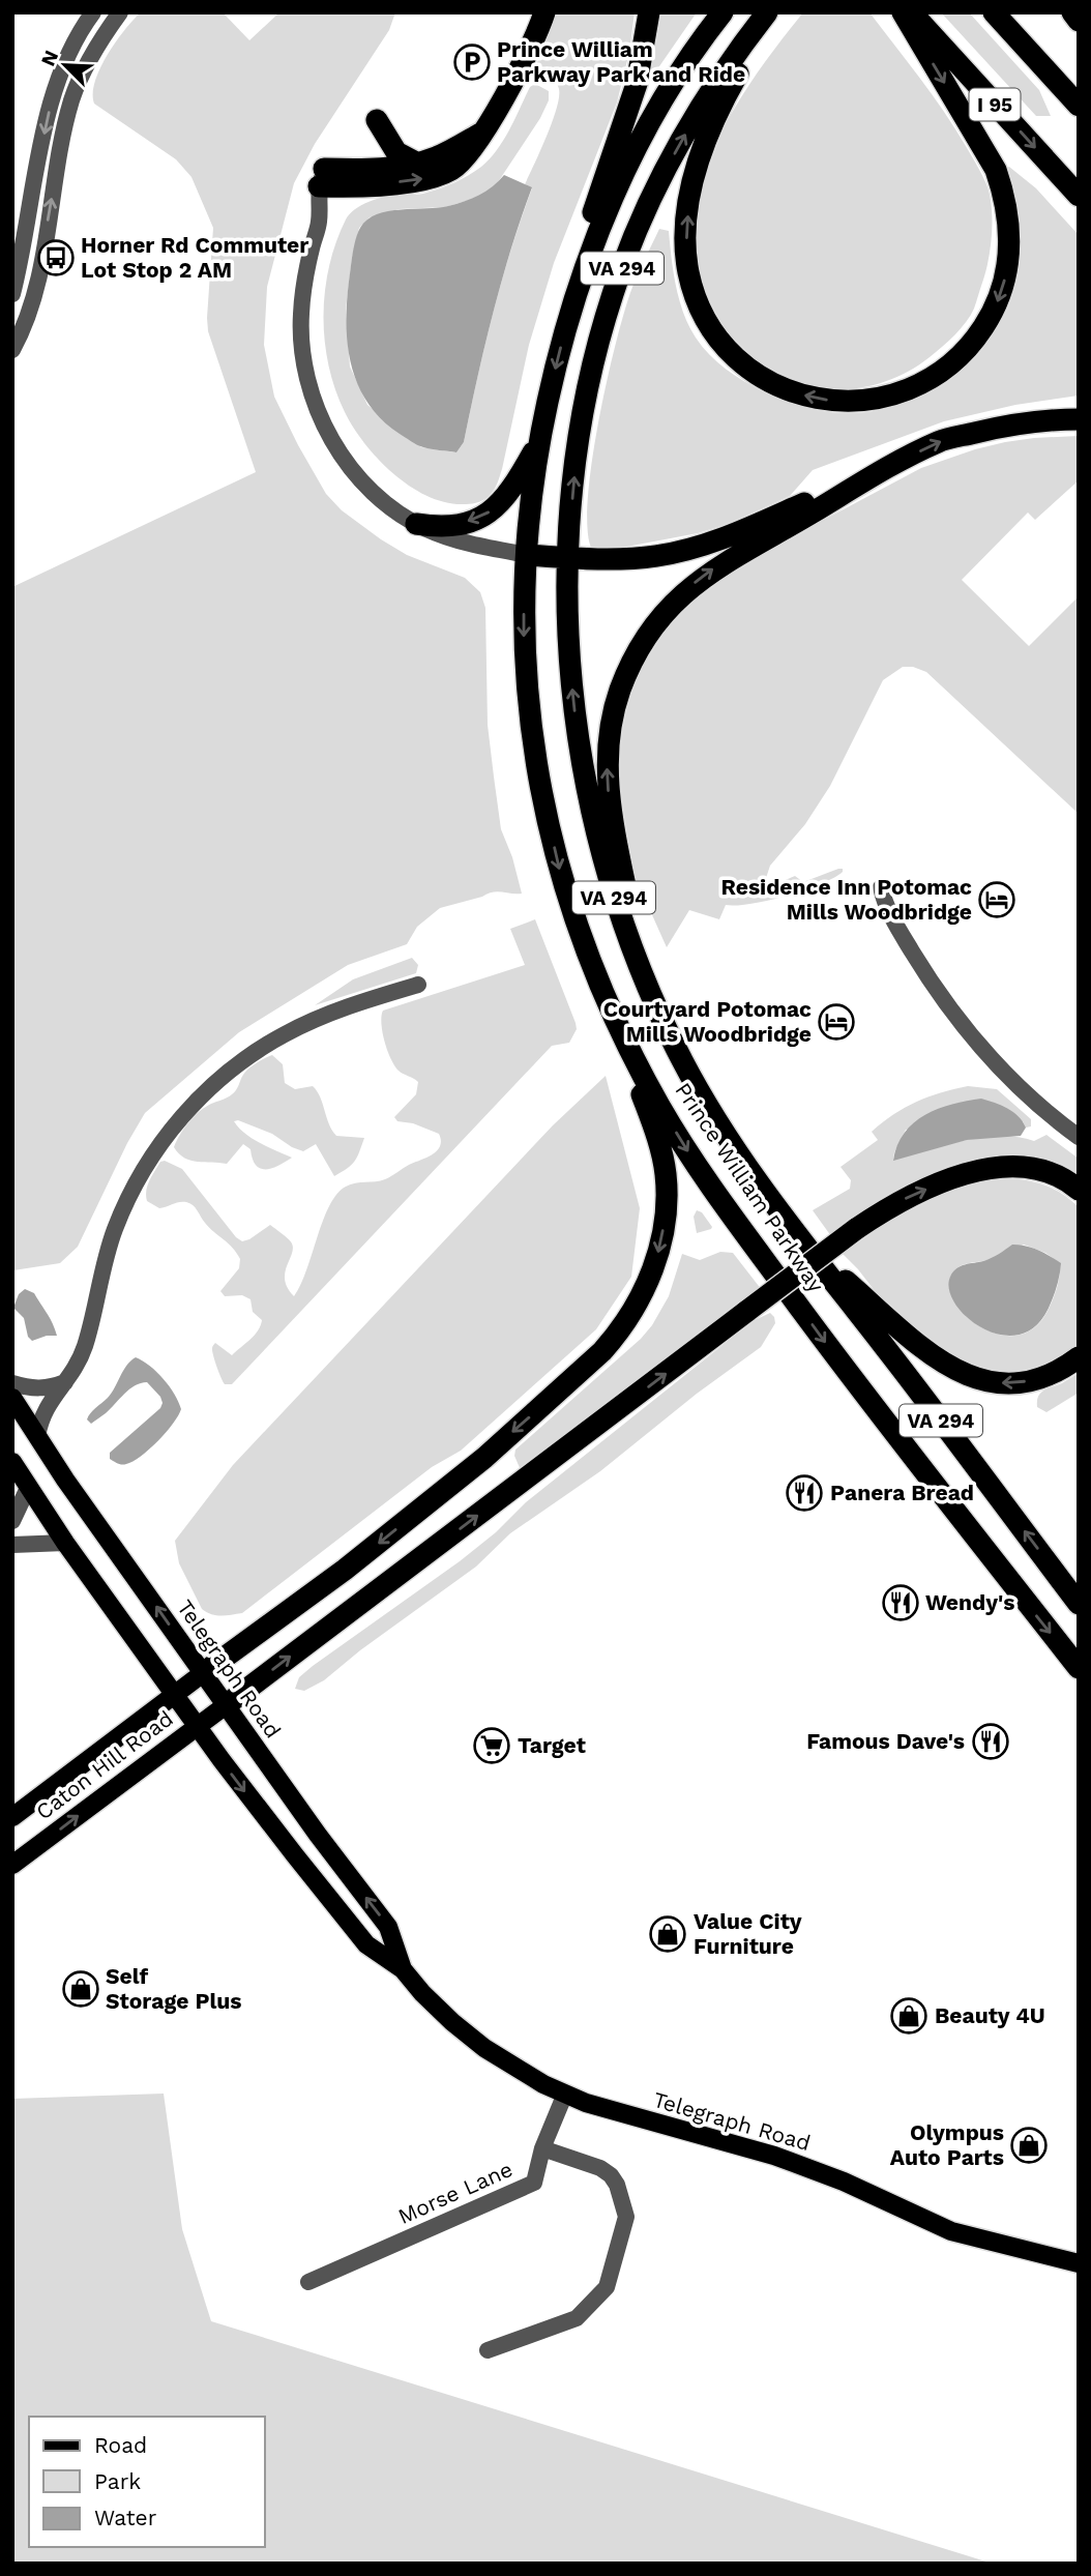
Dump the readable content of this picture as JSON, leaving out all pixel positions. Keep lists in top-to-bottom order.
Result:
{
  "streets": {
    "highway": ["I 95", "VA 294", "Prince William Parkway"],
    "main road": ["Telegraph Road", "Caton Hill Road"],
    "street": ["Morse Lane"]
  },
  "crossings": [
    ["Telegraph Road", "Caton Hill Road"],
    ["Telegraph Road", "Morse Lane"]
  ],
  "places": {
    "parking": ["Prince William Parkway Park and Ride"],
    "bus stop": ["Horner Rd Commuter Lot Stop 2 AM"],
    "hotel": ["Residence Inn Potomac Mills Woodbridge", "Courtyard Potomac Mills Woodbridge"],
    "restaurant": ["Panera Bread", "Wendy's", "Famous Dave's"],
    "supermarket": ["Target"],
    "shop": [
      "Value City Furniture",
      "Self Storage Plus",
      "Beauty 4U",
      "Olympus Auto Parts"
    ]
  },
  "legend": ["Road", "Park", "Water"],
  "north": "top left"
}
